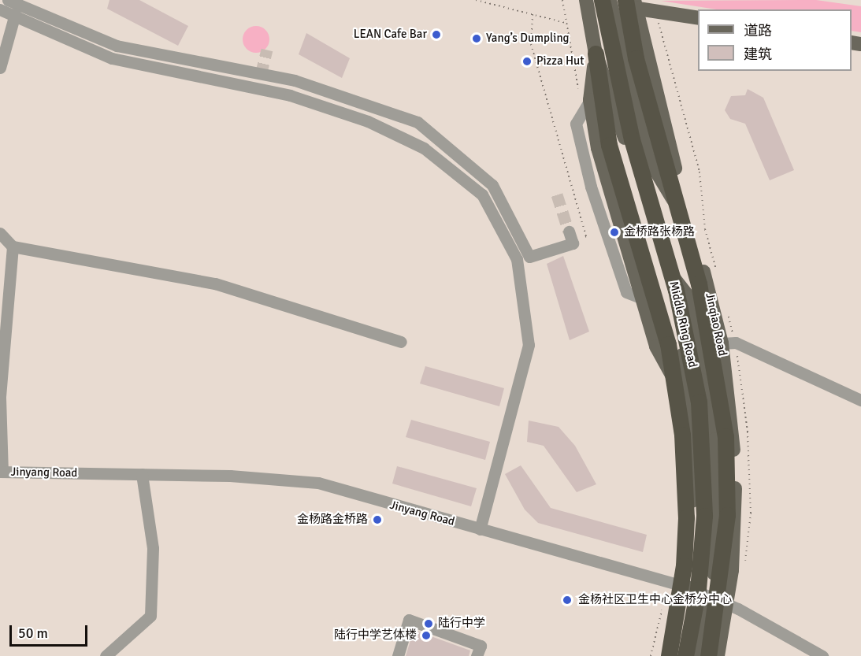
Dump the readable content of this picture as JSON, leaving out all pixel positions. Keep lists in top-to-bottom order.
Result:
{
  "streets": {
    "highway": ["Middle Ring Road"],
    "main road": ["Jinqiao Road"],
    "street": ["Jinyang Road"]
  },
  "crossings": [
    ["Middle Ring Road", "Jinqiao Road"],
    ["Jinqiao Road", "Jinyang Road"]
  ],
  "places": [
    "LEAN Cafe Bar",
    "Yang’s Dumpling",
    "Pizza Hut",
    "金桥路张杨路",
    "金杨路金桥路",
    "金杨社区卫生中心金桥分中心",
    "陆行中学",
    "陆行中学艺体楼"
  ],
  "legend": ["道路", "建筑"],
  "scale_bar": "50 m"
}
